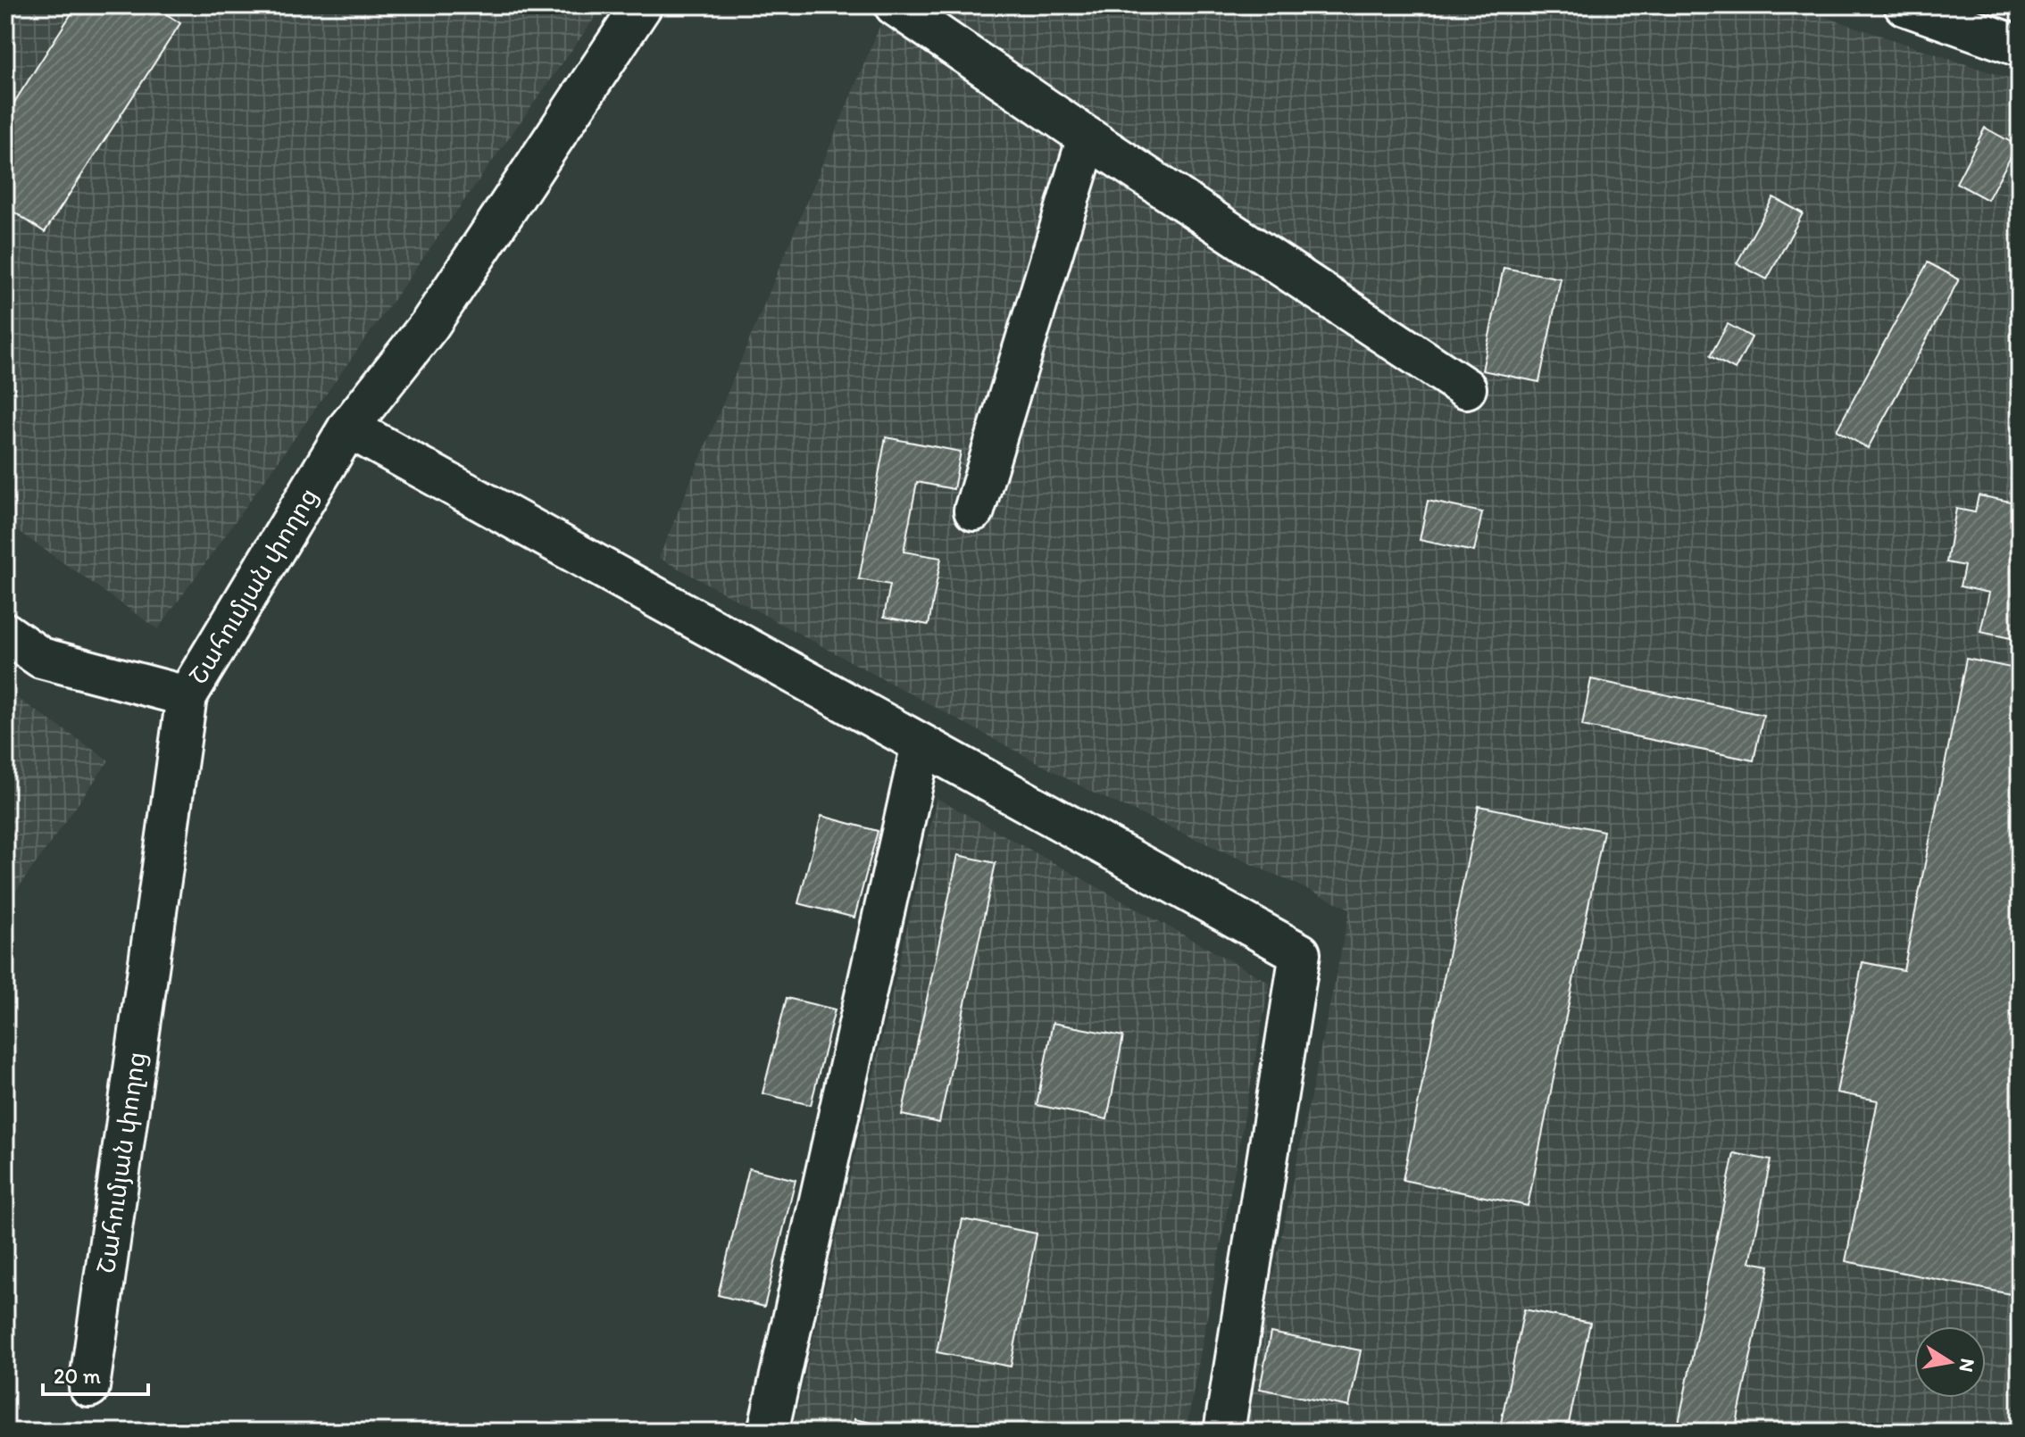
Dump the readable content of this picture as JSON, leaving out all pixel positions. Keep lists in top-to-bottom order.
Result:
{
  "streets": {
    "street": ["Շահումյան փողոց"]
  },
  "scale_bar": "20 m",
  "north": "right"
}
